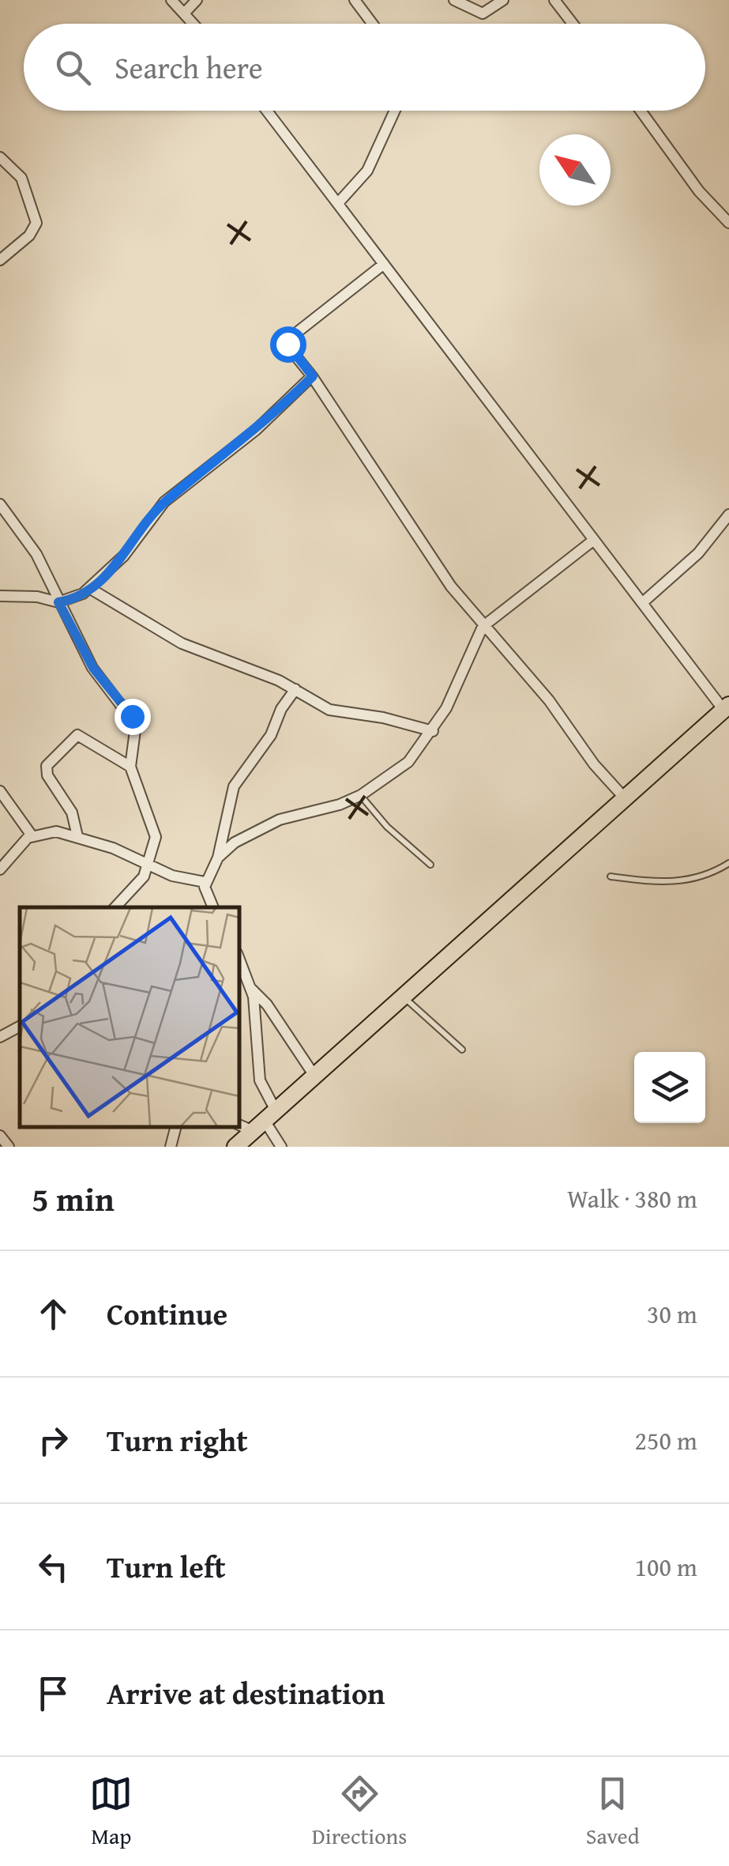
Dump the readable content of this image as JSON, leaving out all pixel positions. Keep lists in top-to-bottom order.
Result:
{
  "north": "top left",
  "page": {
    "search": "Search here",
    "heading": ["5 min", "Walk · 380 m"],
    "list": [
      ["Continue", "30 m"],
      ["Turn right", "250 m"],
      ["Turn left", "100 m"],
      "Arrive at destination"
    ],
    "nav": ["Map", "Directions", "Saved"]
  }
}
